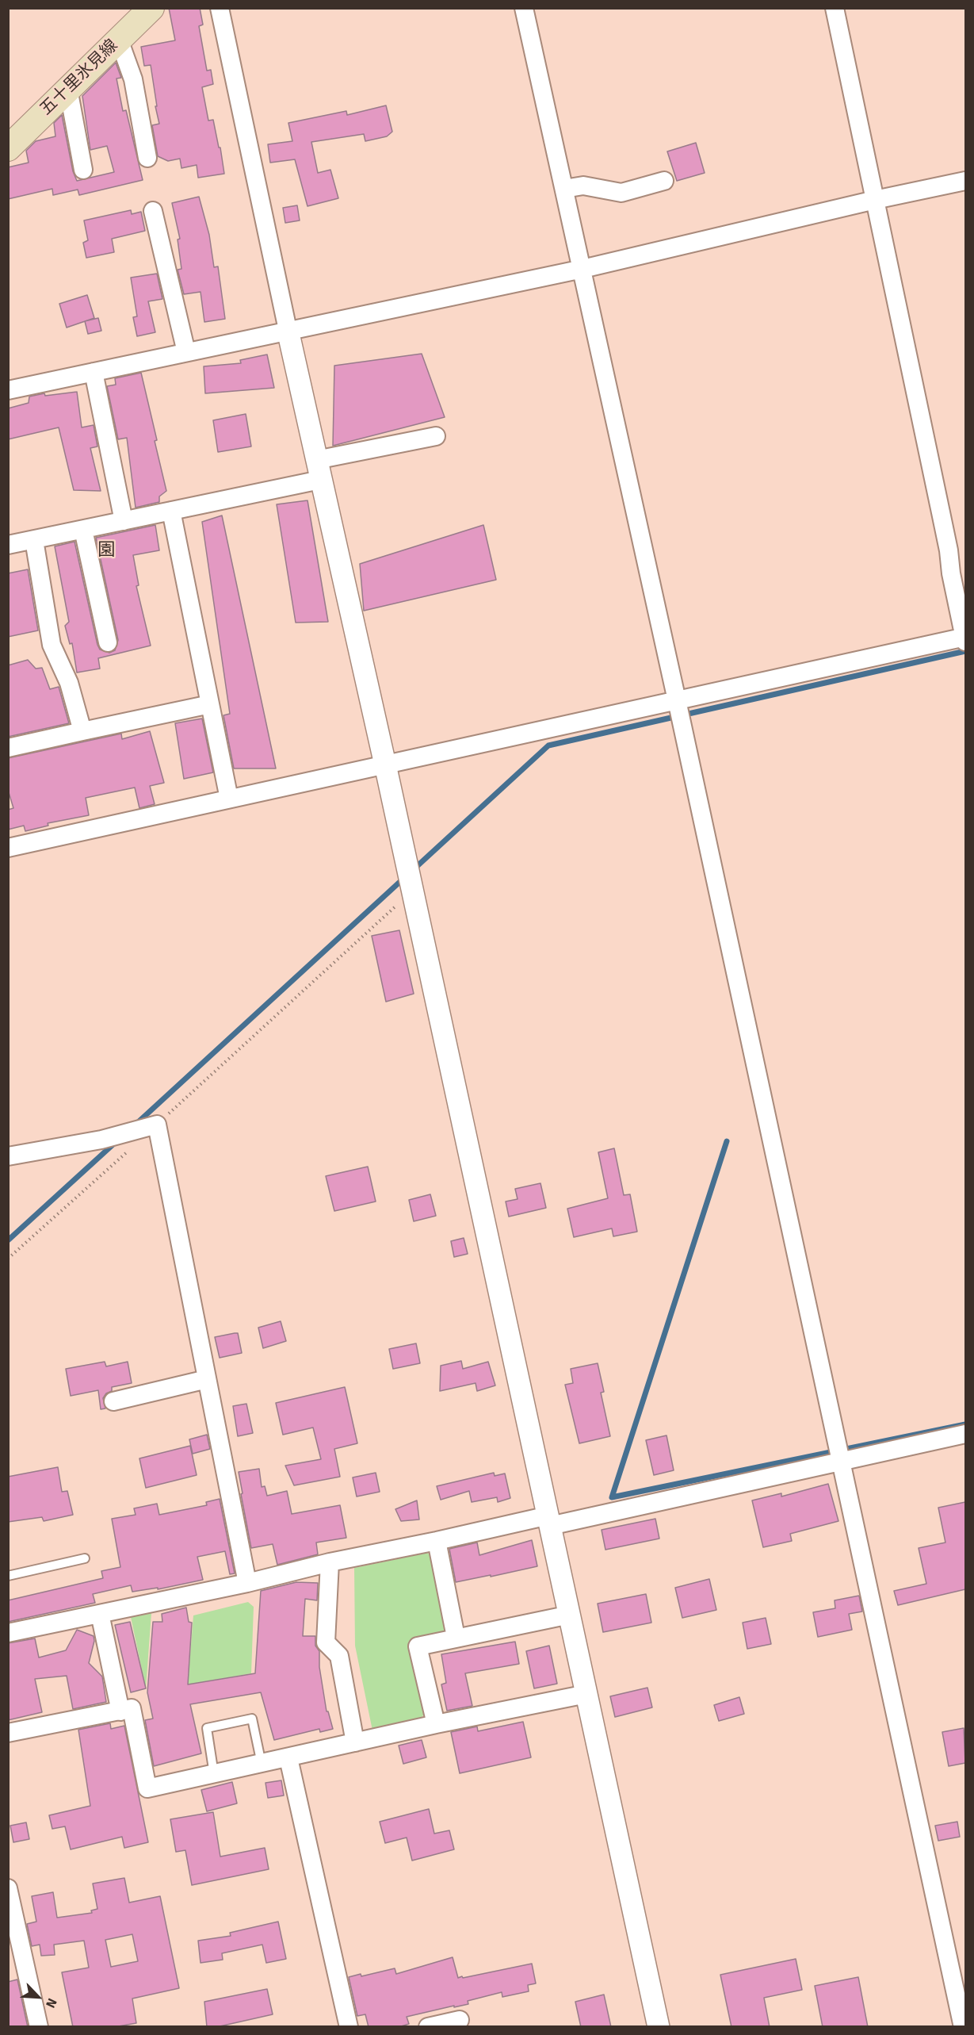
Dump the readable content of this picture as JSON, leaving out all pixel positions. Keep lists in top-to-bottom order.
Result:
{
  "streets": {
    "main road": ["五十里氷見線"]
  },
  "districts": ["園"],
  "north": "bottom right"
}
